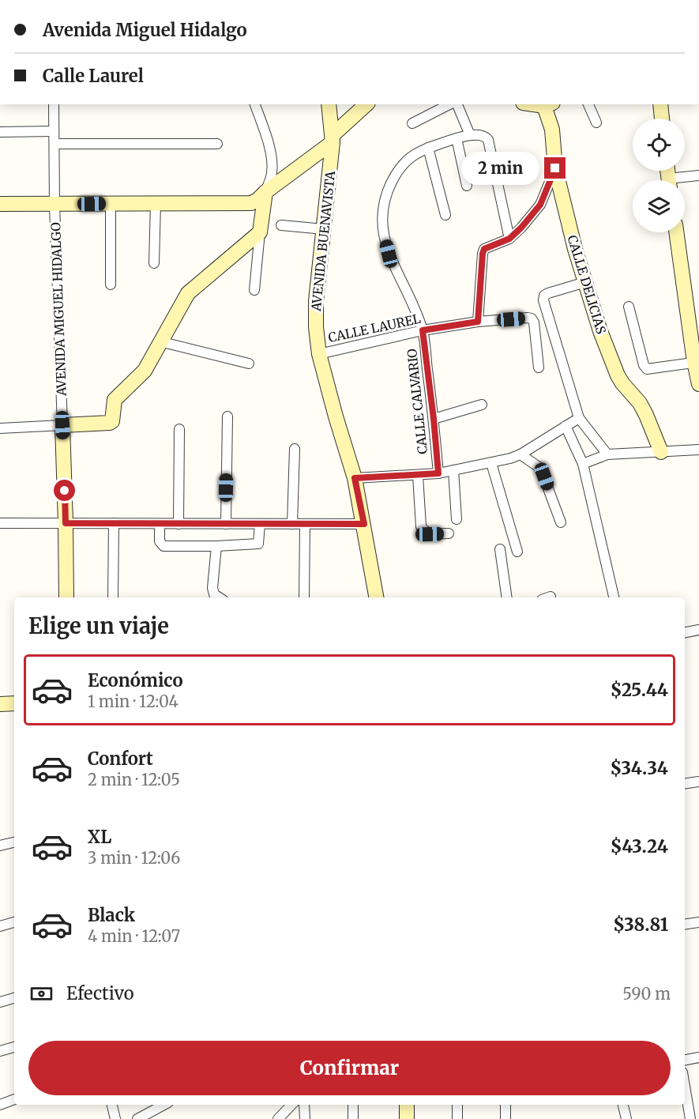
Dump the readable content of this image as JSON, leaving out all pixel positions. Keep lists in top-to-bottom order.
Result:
{
  "streets": {
    "street": [
      "AVENIDA BUENAVISTA",
      "CALLE DELICIAS",
      "AVENIDA MIGUEL HIDALGO",
      "CALLE LAUREL",
      "CALLE CALVARIO"
    ]
  },
  "crossings": [
    ["AVENIDA BUENAVISTA", "CALLE LAUREL"],
    ["CALLE LAUREL", "CALLE CALVARIO"]
  ],
  "page": {
    "banner": ["Avenida Miguel Hidalgo", "Calle Laurel"],
    "bubble": "2 min",
    "heading": "Elige un viaje",
    "list": [
      {
        "name": "Económico",
        "note": "1 min · 12:04",
        "value": "$25.44"
      },
      {
        "name": "Confort",
        "note": "2 min · 12:05",
        "value": "$34.34"
      },
      {
        "name": "XL",
        "note": "3 min · 12:06",
        "value": "$43.24"
      },
      {
        "name": "Black",
        "note": "4 min · 12:07",
        "value": "$38.81"
      }
    ],
    "pay": ["Efectivo", "590 m"],
    "buttons": "Confirmar"
  }
}
